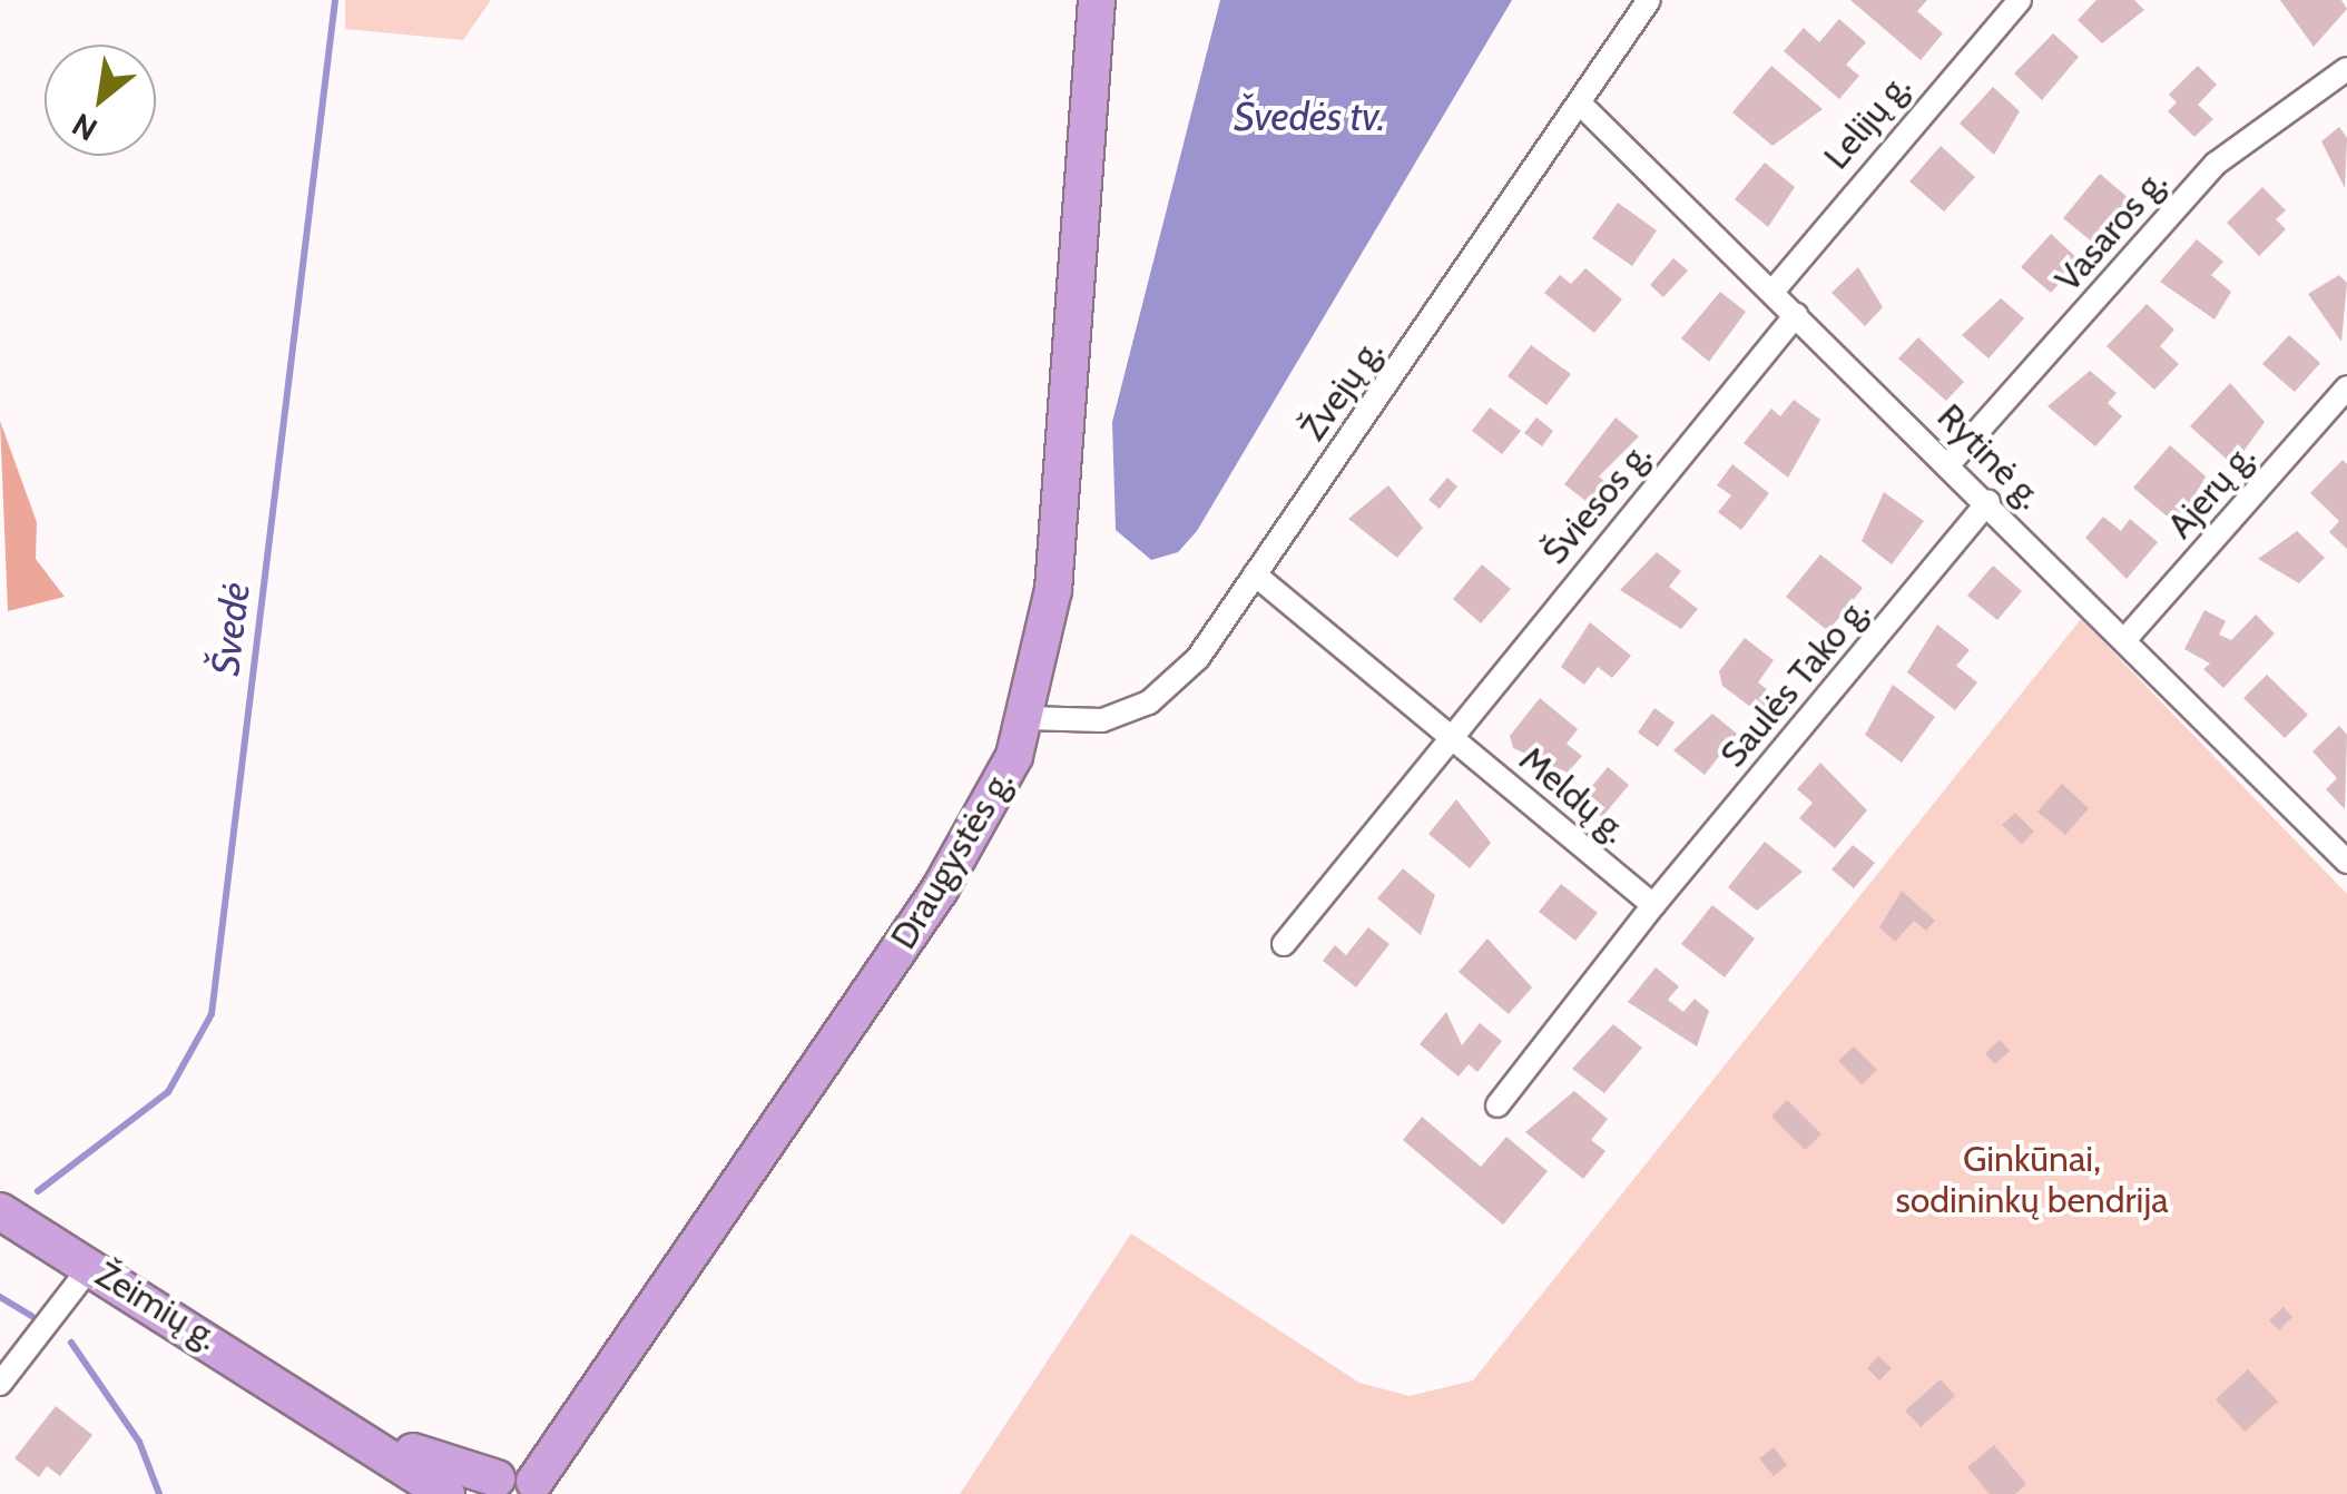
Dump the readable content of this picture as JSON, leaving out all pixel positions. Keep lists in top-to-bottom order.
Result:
{
  "streets": {
    "main road": ["Draugystės g.", "Žeimių g."],
    "street": [
      "Lelijų g.",
      "Vasaros g.",
      "Žvejų g.",
      "Rytinė g.",
      "Ajerų g.",
      "Šviesos g.",
      "Saulės Tako g.",
      "Meldų g."
    ]
  },
  "crossings": [
    ["Lelijų g.", "Rytinė g."],
    ["Vasaros g.", "Rytinė g."],
    ["Žvejų g.", "Rytinė g."],
    ["Žvejų g.", "Meldų g."],
    ["Žvejų g.", "Draugystės g."],
    ["Rytinė g.", "Ajerų g."],
    ["Rytinė g.", "Šviesos g."],
    ["Rytinė g.", "Saulės Tako g."],
    ["Šviesos g.", "Meldų g."],
    ["Saulės Tako g.", "Meldų g."],
    ["Draugystės g.", "Žeimių g."]
  ],
  "water": ["Švedės tv.", "Švedė"],
  "parks": ["Ginkūnai, sodininkų bendrija"],
  "north": "bottom left"
}
